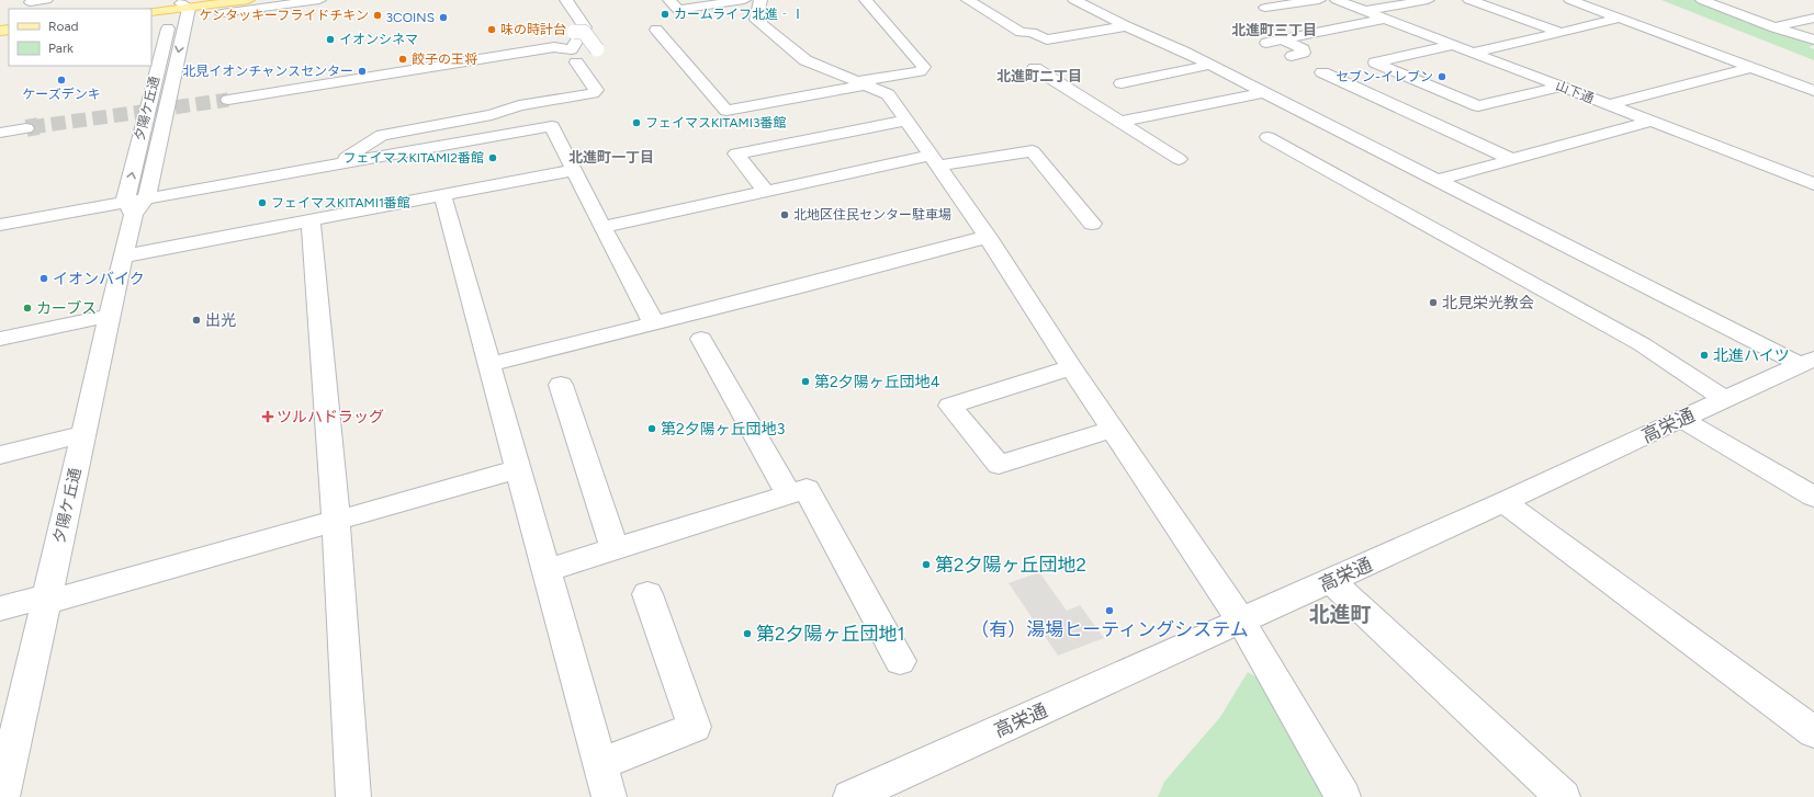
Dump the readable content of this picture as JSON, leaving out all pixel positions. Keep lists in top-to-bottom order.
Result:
{
  "streets": {
    "street": ["山下通", "夕陽ケ丘通", "高栄通"]
  },
  "districts": [
    "北進町三丁目",
    "北進町二丁目",
    "北進町一丁目",
    "北進町"
  ],
  "places": {
    "other": [
      "カームライフ北進‐Ⅰ",
      "ケンタッキーフライドチキン",
      "3COINS",
      "味の時計台",
      "イオンシネマ",
      "餃子の王将",
      "北見イオンチャンスセンター",
      "セブン-イレブン",
      "ケーズデンキ",
      "フェイマスKITAMI3番館",
      "フェイマスKITAMI2番館",
      "フェイマスKITAMI1番館",
      "北地区住民センター駐車場",
      "イオンバイク",
      "北見栄光教会",
      "カーブス",
      "出光",
      "北進ハイツ",
      "第2夕陽ヶ丘団地4",
      "第2夕陽ヶ丘団地3",
      "第2夕陽ヶ丘団地2",
      "（有）湯場ヒーティングシステム",
      "第2夕陽ヶ丘団地1"
    ],
    "health": ["ツルハドラッグ"]
  },
  "legend": ["Road", "Park"]
}
